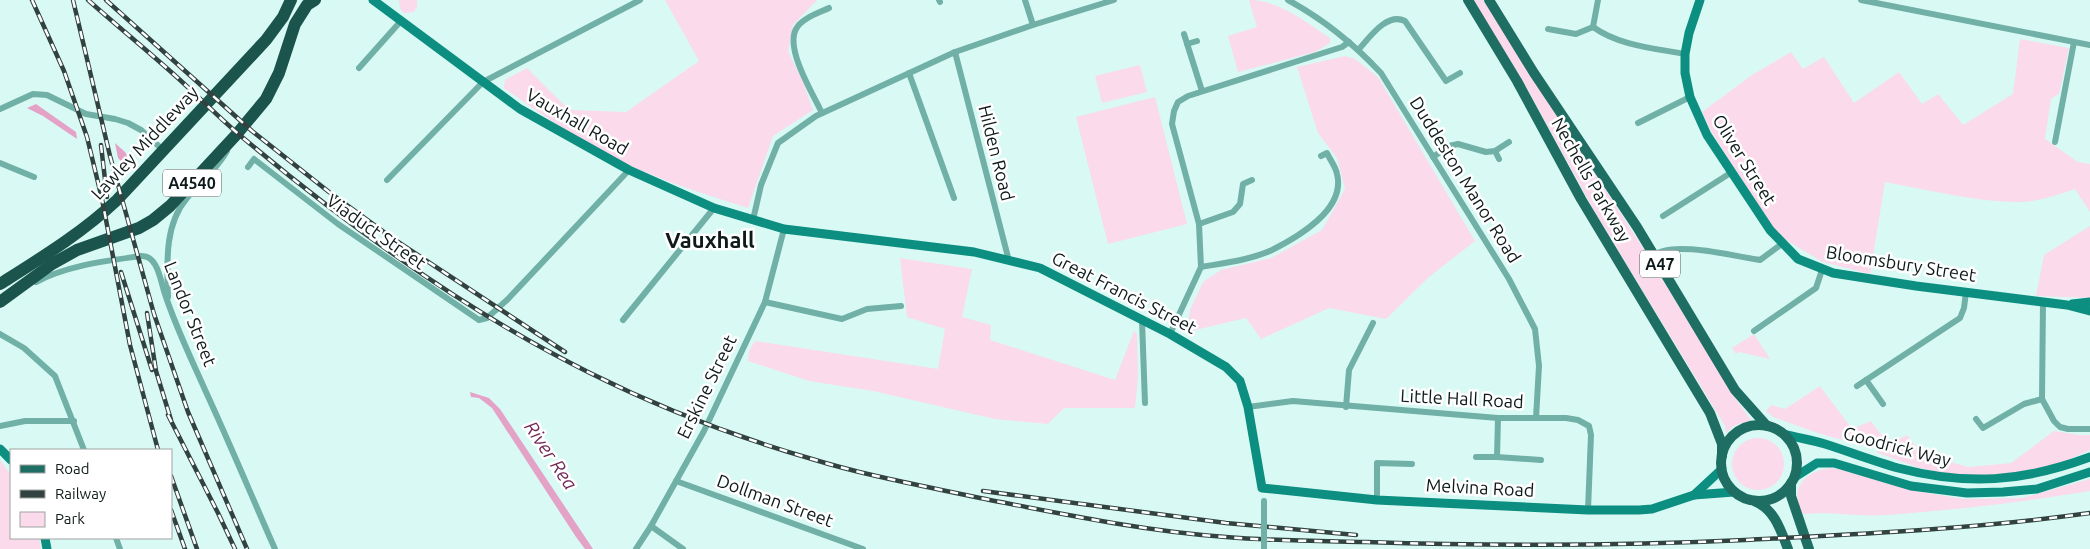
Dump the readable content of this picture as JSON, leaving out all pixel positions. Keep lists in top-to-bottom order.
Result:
{
  "streets": {
    "highway": ["Lawley Middleway", "A4540"],
    "main road": [
      "Vauxhall Road",
      "Oliver Street",
      "Nechells Parkway",
      "A47",
      "Bloomsbury Street",
      "Great Francis Street",
      "Goodrick Way",
      "Melvina Road"
    ],
    "street": [
      "Hilden Road",
      "Duddeston Manor Road",
      "Viaduct Street",
      "Landor Street",
      "Erskine Street",
      "Little Hall Road",
      "Dollman Street"
    ]
  },
  "crossings": [
    ["Vauxhall Road", "Viaduct Street"],
    ["Vauxhall Road", "Great Francis Street"],
    ["Vauxhall Road", "Erskine Street"],
    ["Hilden Road", "Great Francis Street"],
    ["Oliver Street", "Bloomsbury Street"],
    ["Duddeston Manor Road", "Little Hall Road"],
    ["Nechells Parkway", "A47"],
    ["Nechells Parkway", "Goodrick Way"],
    ["Nechells Parkway", "Melvina Road"],
    ["A4540", "Landor Street"],
    ["A47", "Goodrick Way"],
    ["A47", "Melvina Road"],
    ["Great Francis Street", "Erskine Street"],
    ["Great Francis Street", "Little Hall Road"],
    ["Great Francis Street", "Melvina Road"],
    ["Erskine Street", "Dollman Street"],
    ["Little Hall Road", "Melvina Road"],
    ["Goodrick Way", "Melvina Road"]
  ],
  "districts": ["Vauxhall"],
  "water": ["River Rea"],
  "legend": ["Road", "Railway", "Park"]
}
